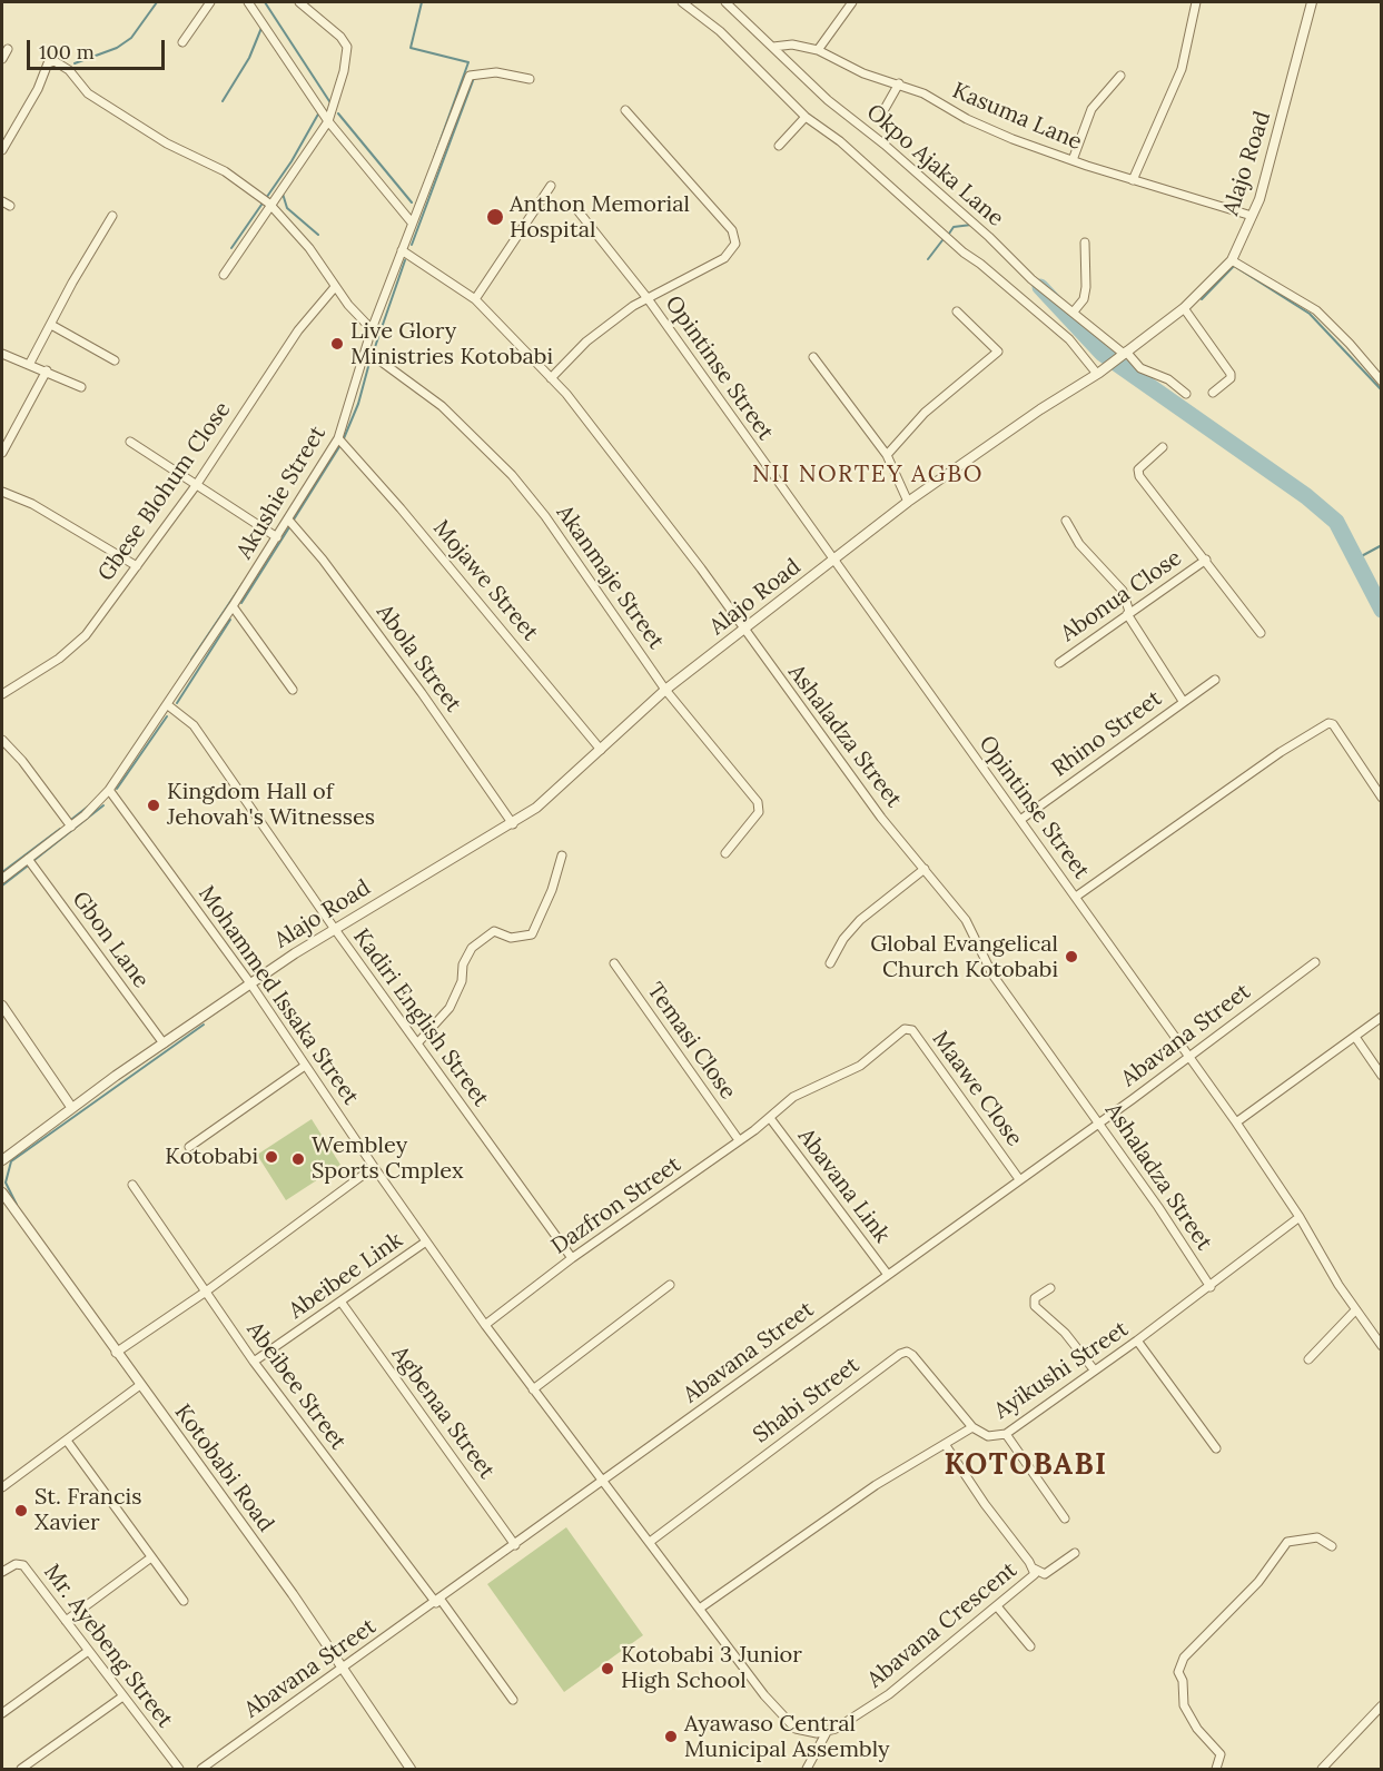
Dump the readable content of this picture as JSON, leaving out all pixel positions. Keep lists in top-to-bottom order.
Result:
{
  "streets": {
    "street": [
      "Kasuma Lane",
      "Alajo Road",
      "Okpo Ajaka Lane",
      "Opintinse Street",
      "Gbese Blohum Close",
      "Akushie Street",
      "Akanmaje Street",
      "Mojawe Street",
      "Abonua Close",
      "Abola Street",
      "Rhino Street",
      "Ashaladza Street",
      "Gbon Lane",
      "Mohammed Issaka Street",
      "Kadiri English Street",
      "Abavana Street",
      "Temasi Close",
      "Maawe Close",
      "Abavana Link",
      "Dazfron Street",
      "Abeibee Link",
      "Ayikushi Street",
      "Abeibee Street",
      "Shabi Street",
      "Agbenaa Street",
      "Kotobabi Road",
      "Abavana Crescent",
      "Mr. Ayebeng Street"
    ]
  },
  "crossings": [
    ["Kasuma Lane", "Alajo Road"],
    ["Kasuma Lane", "Okpo Ajaka Lane"],
    ["Alajo Road", "Okpo Ajaka Lane"],
    ["Alajo Road", "Opintinse Street"],
    ["Alajo Road", "Akanmaje Street"],
    ["Alajo Road", "Mojawe Street"],
    ["Alajo Road", "Abola Street"],
    ["Alajo Road", "Ashaladza Street"],
    ["Alajo Road", "Gbon Lane"],
    ["Alajo Road", "Mohammed Issaka Street"],
    ["Alajo Road", "Kadiri English Street"],
    ["Opintinse Street", "Rhino Street"],
    ["Opintinse Street", "Abavana Street"],
    ["Opintinse Street", "Ayikushi Street"],
    ["Akushie Street", "Akanmaje Street"],
    ["Akushie Street", "Mojawe Street"],
    ["Akushie Street", "Abola Street"],
    ["Akushie Street", "Ashaladza Street"],
    ["Akushie Street", "Gbon Lane"],
    ["Akushie Street", "Mohammed Issaka Street"],
    ["Akushie Street", "Kadiri English Street"],
    ["Abonua Close", "Rhino Street"],
    ["Ashaladza Street", "Abavana Street"],
    ["Ashaladza Street", "Ayikushi Street"],
    ["Mohammed Issaka Street", "Abavana Street"],
    ["Mohammed Issaka Street", "Dazfron Street"],
    ["Mohammed Issaka Street", "Abeibee Link"],
    ["Kadiri English Street", "Dazfron Street"],
    ["Abavana Street", "Maawe Close"],
    ["Abavana Street", "Abavana Link"],
    ["Abavana Street", "Abeibee Street"],
    ["Abavana Street", "Agbenaa Street"],
    ["Abavana Street", "Kotobabi Road"],
    ["Temasi Close", "Dazfron Street"],
    ["Maawe Close", "Abavana Link"],
    ["Maawe Close", "Dazfron Street"],
    ["Abavana Link", "Dazfron Street"],
    ["Abeibee Link", "Abeibee Street"],
    ["Abeibee Link", "Agbenaa Street"],
    ["Ayikushi Street", "Shabi Street"],
    ["Ayikushi Street", "Abavana Crescent"]
  ],
  "districts": ["NII NORTEY AGBO", "KOTOBABI"],
  "places": [
    "Anthon Memorial Hospital",
    "Live Glory Ministries Kotobabi",
    "Kingdom Hall of Jehovah's Witnesses",
    "Global Evangelical Church Kotobabi",
    "Kotobabi",
    "Wembley Sports Cmplex",
    "St. Francis Xavier",
    "Kotobabi 3 Junior High School",
    "Ayawaso Central Municipal Assembly"
  ],
  "scale_bar": "100 m"
}
